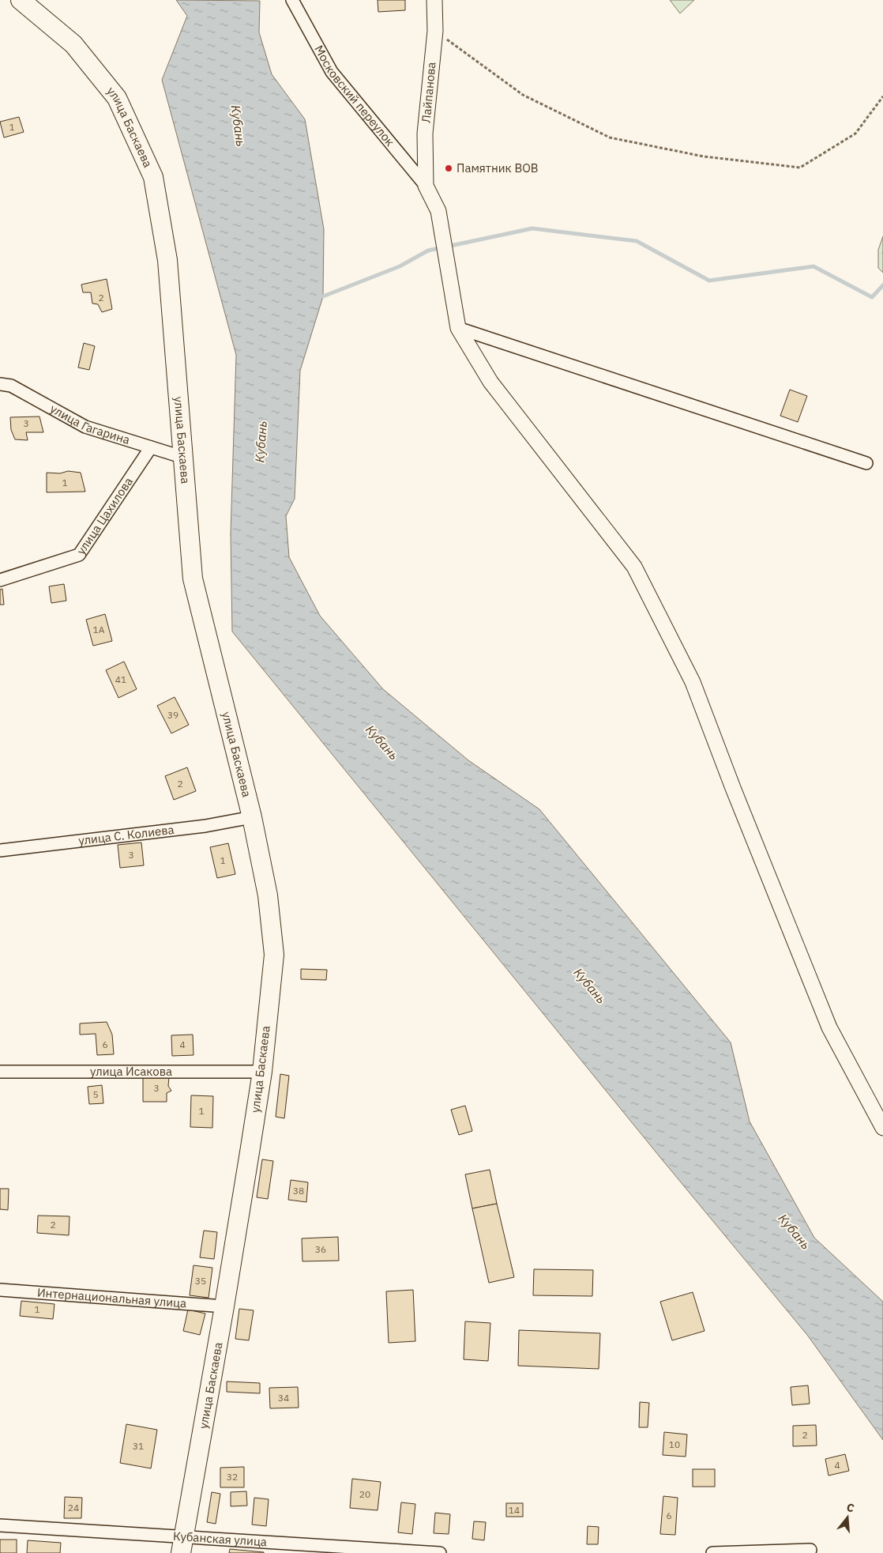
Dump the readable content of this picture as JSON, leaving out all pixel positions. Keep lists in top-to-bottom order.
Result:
{
  "streets": {
    "main road": ["улица Баскаева"],
    "street": [
      "Лайпанова",
      "Московский переулок",
      "улица Гагарина",
      "улица Цахилова",
      "улица С. Колиева",
      "улица Исакова",
      "Интернациональная улица",
      "Кубанская улица"
    ]
  },
  "crossings": [
    ["Лайпанова", "Московский переулок"],
    ["улица Баскаева", "улица Гагарина"],
    ["улица Баскаева", "улица С. Колиева"],
    ["улица Баскаева", "улица Исакова"],
    ["улица Баскаева", "Интернациональная улица"],
    ["улица Баскаева", "Кубанская улица"],
    ["улица Гагарина", "улица Цахилова"]
  ],
  "water": ["Кубань"],
  "places": ["Памятник ВОВ"],
  "house_numbers": [
    "1",
    "2",
    "3",
    "1",
    "1А",
    "41",
    "39",
    "2",
    "3",
    "1",
    "6",
    "4",
    "3",
    "5",
    "1",
    "38",
    "2",
    "36",
    "35",
    "1",
    "34",
    "2",
    "10",
    "31",
    "4",
    "32",
    "20",
    "24",
    "14",
    "6"
  ],
  "north": "top"
}
